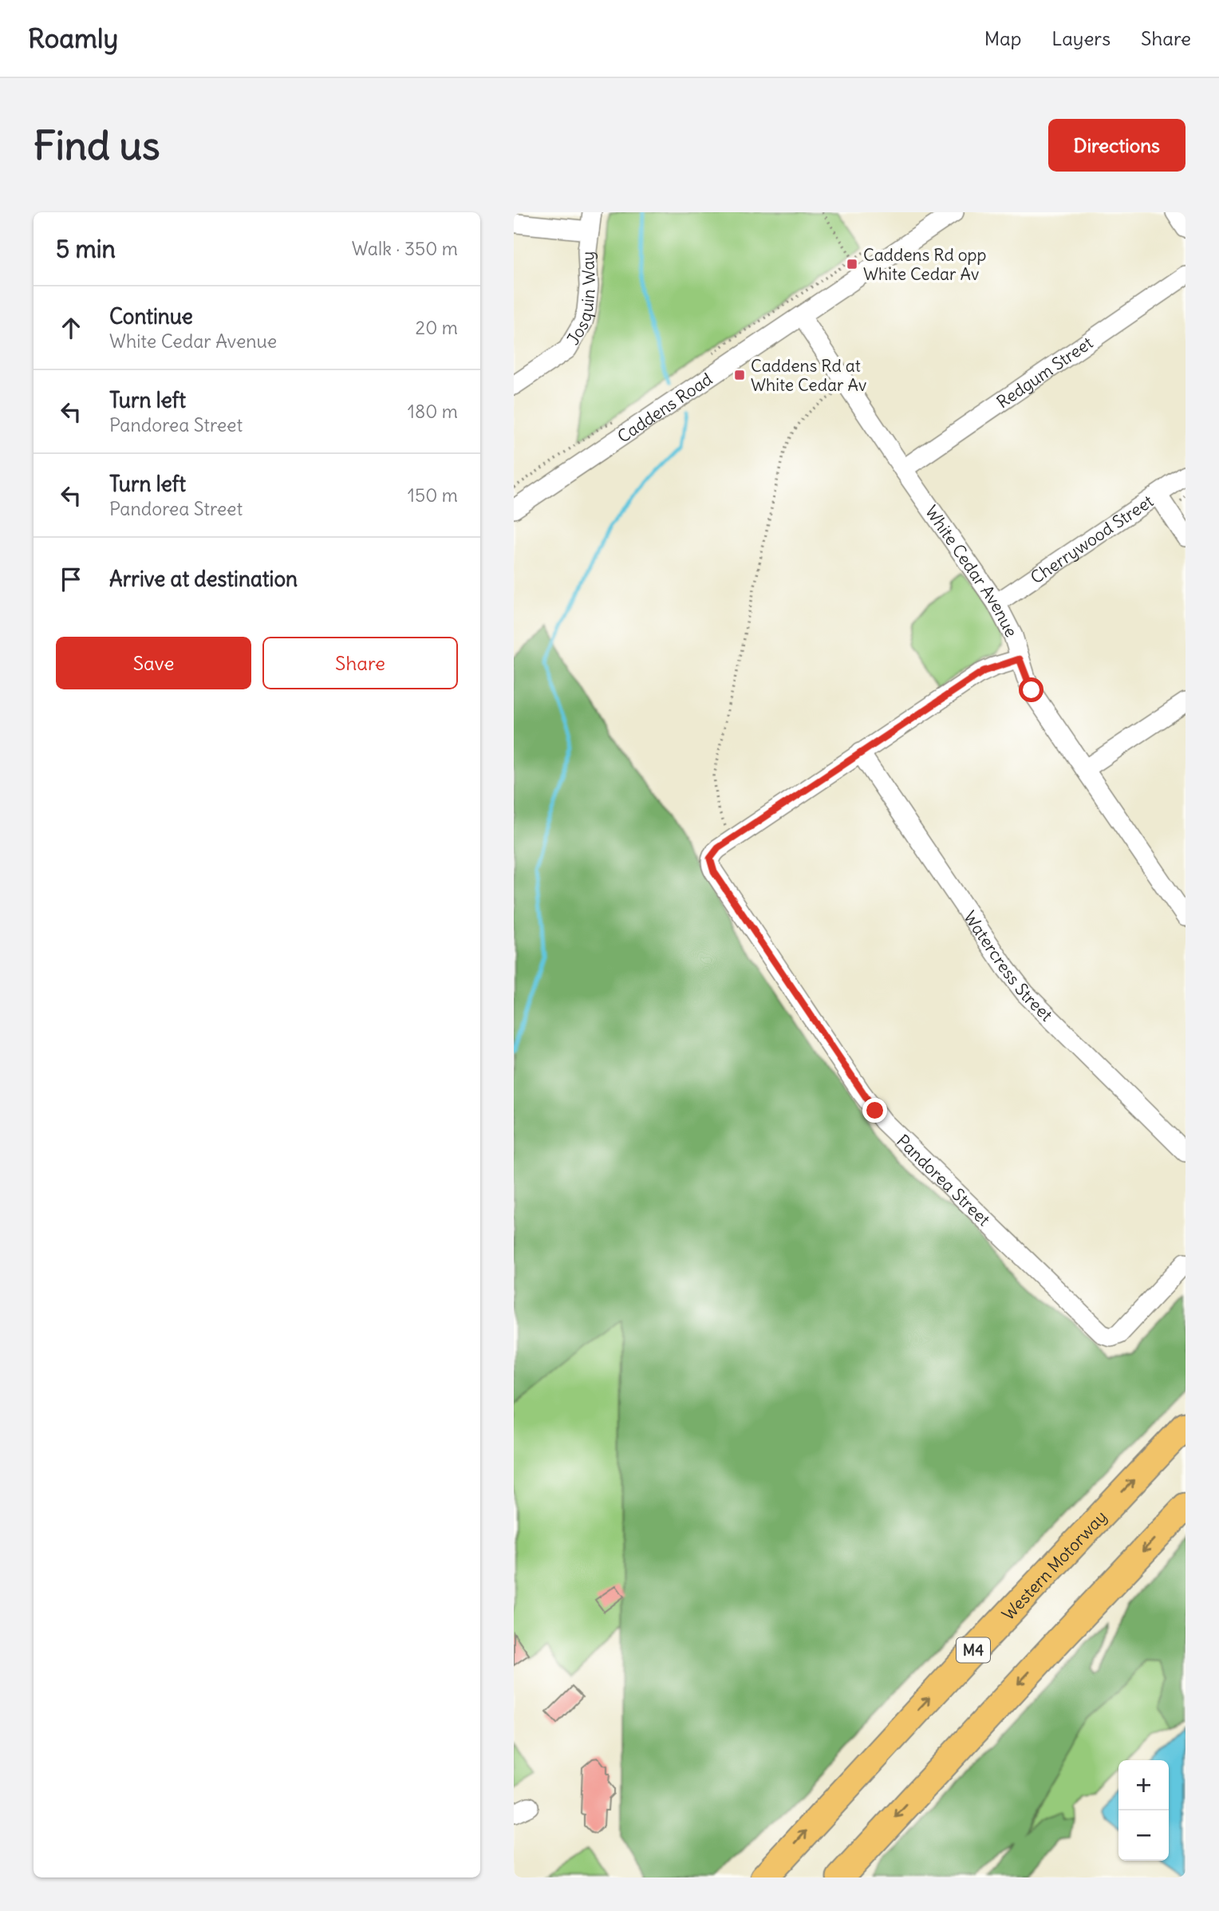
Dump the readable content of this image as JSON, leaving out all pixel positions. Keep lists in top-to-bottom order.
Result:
{
  "streets": {
    "highway": ["Western Motorway", "M4"],
    "street": [
      "Josquin Way",
      "Redgum Street",
      "Caddens Road",
      "Cherrywood Street",
      "White Cedar Avenue",
      "Watercress Street",
      "Pandorea Street"
    ]
  },
  "crossings": [
    ["Redgum Street", "White Cedar Avenue"],
    ["Caddens Road", "White Cedar Avenue"],
    ["Cherrywood Street", "White Cedar Avenue"],
    ["White Cedar Avenue", "Pandorea Street"],
    ["Watercress Street", "Pandorea Street"]
  ],
  "places": {
    "transit": ["Caddens Rd opp White Cedar Av", "Caddens Rd at White Cedar Av"]
  },
  "page": {
    "header": "Roamly",
    "nav": ["Map", "Layers", "Share"],
    "buttons": [
      "Directions",
      ["Save", "Share"]
    ],
    "title": "Find us",
    "heading": ["5 min", "Walk · 350 m"],
    "list": [
      ["Continue", "White Cedar Avenue", "20 m"],
      ["Turn left", "Pandorea Street", "180 m"],
      ["Turn left", "Pandorea Street", "150 m"],
      "Arrive at destination"
    ],
    "map_buttons": ["+", "−"]
  }
}
